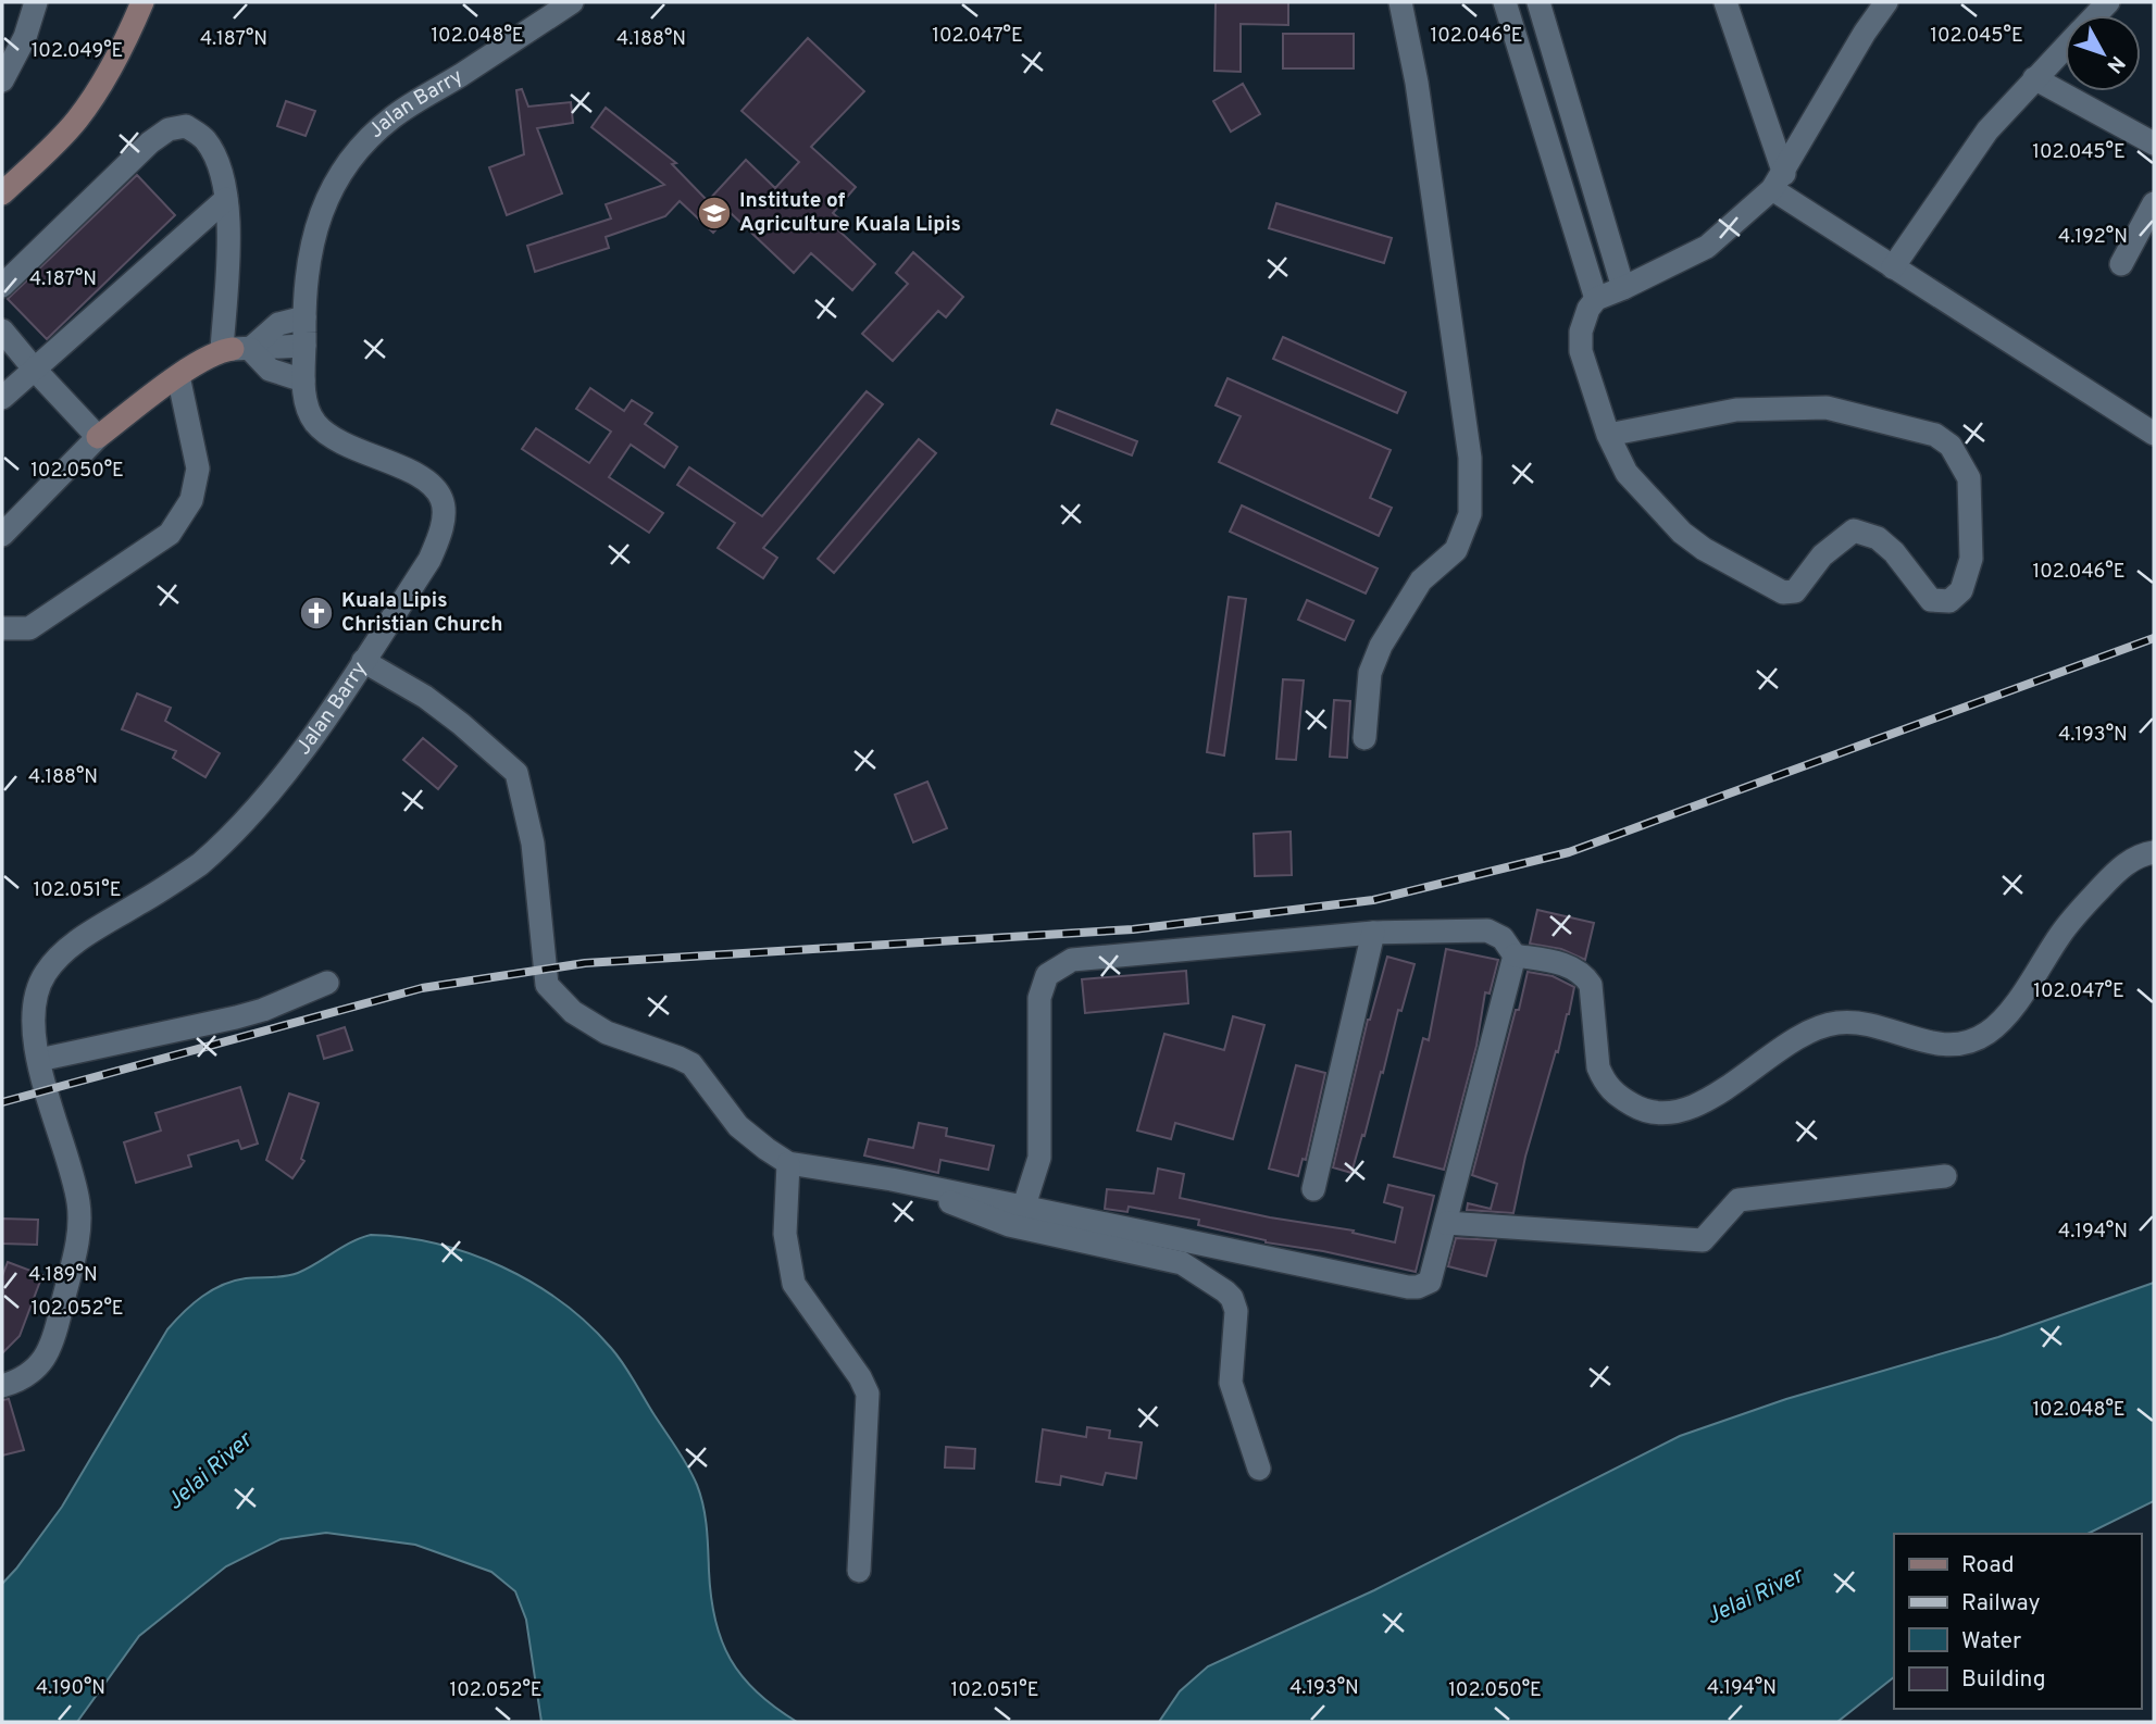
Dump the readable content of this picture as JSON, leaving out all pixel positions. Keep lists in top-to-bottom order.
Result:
{
  "streets": {
    "street": ["Jalan Barry"]
  },
  "water": ["Jelai River"],
  "places": {
    "school or university": ["Institute of Agriculture Kuala Lipis"],
    "church": ["Kuala Lipis Christian Church"]
  },
  "legend": [
    "Road",
    "Railway",
    "Water",
    "Building"
  ],
  "north": "bottom right",
  "coordinates": [
    "102.048°E",
    "102.047°E",
    "102.046°E",
    "102.045°E",
    "4.187°N",
    "4.188°N",
    "102.049°E",
    "4.192°N",
    "102.050°E",
    "4.193°N",
    "102.051°E",
    "4.194°N",
    "4.189°N",
    "102.052°E",
    "4.190°N"
  ]
}
